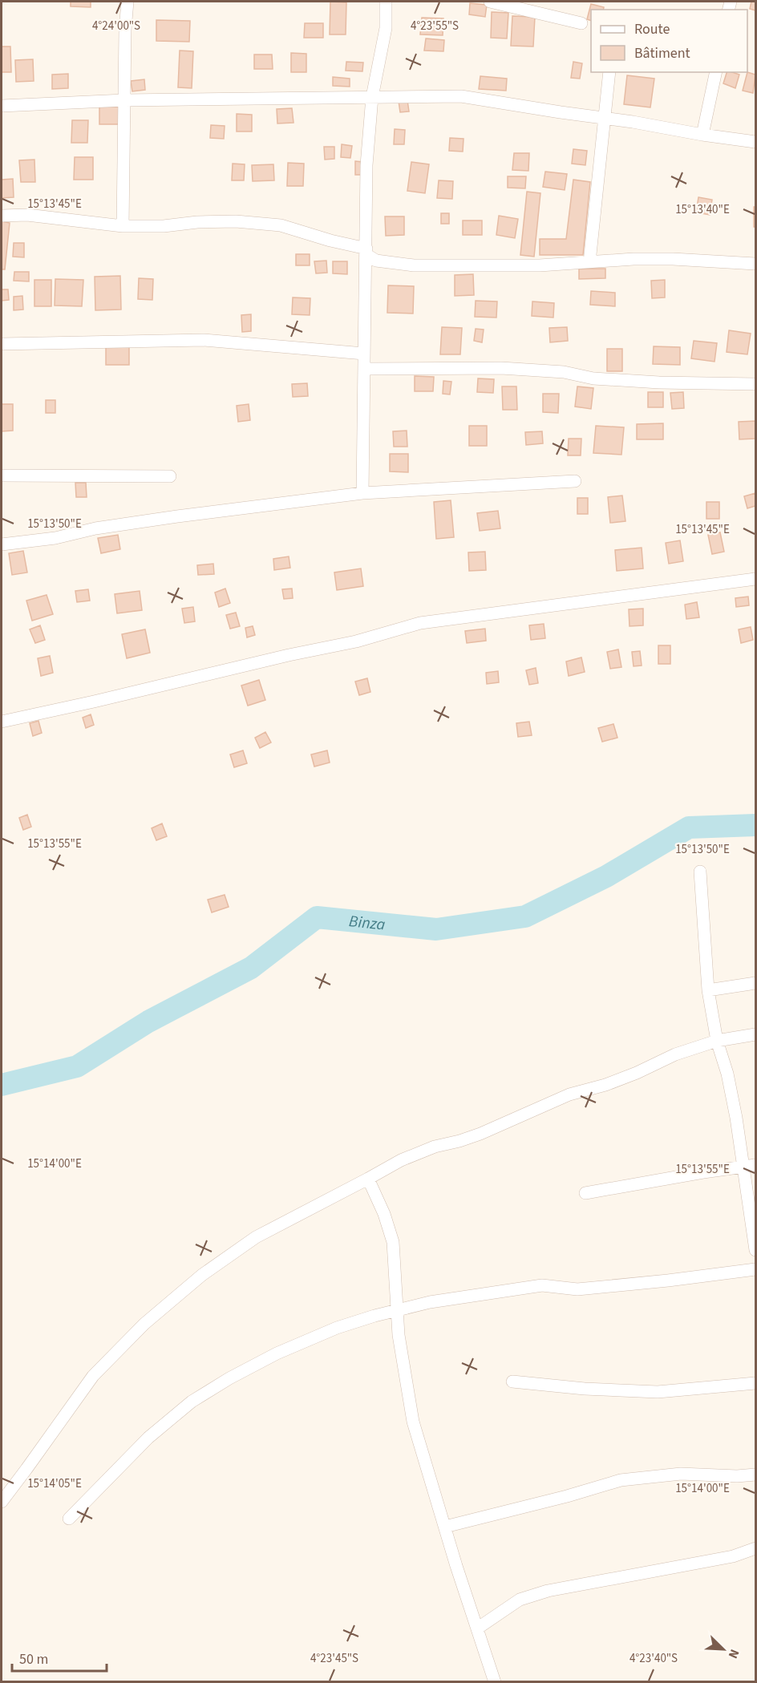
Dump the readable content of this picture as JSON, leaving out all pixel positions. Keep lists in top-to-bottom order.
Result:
{
  "water": ["Binza"],
  "legend": ["Route", "Bâtiment"],
  "scale_bar": "50 m",
  "north": "bottom right",
  "coordinates": [
    "4°24'00\"S",
    "4°23'55\"S",
    "15°13'45\"E",
    "15°13'40\"E",
    "15°13'50\"E",
    "15°13'55\"E",
    "15°14'00\"E",
    "15°14'05\"E",
    "4°23'45\"S",
    "4°23'40\"S"
  ]
}
